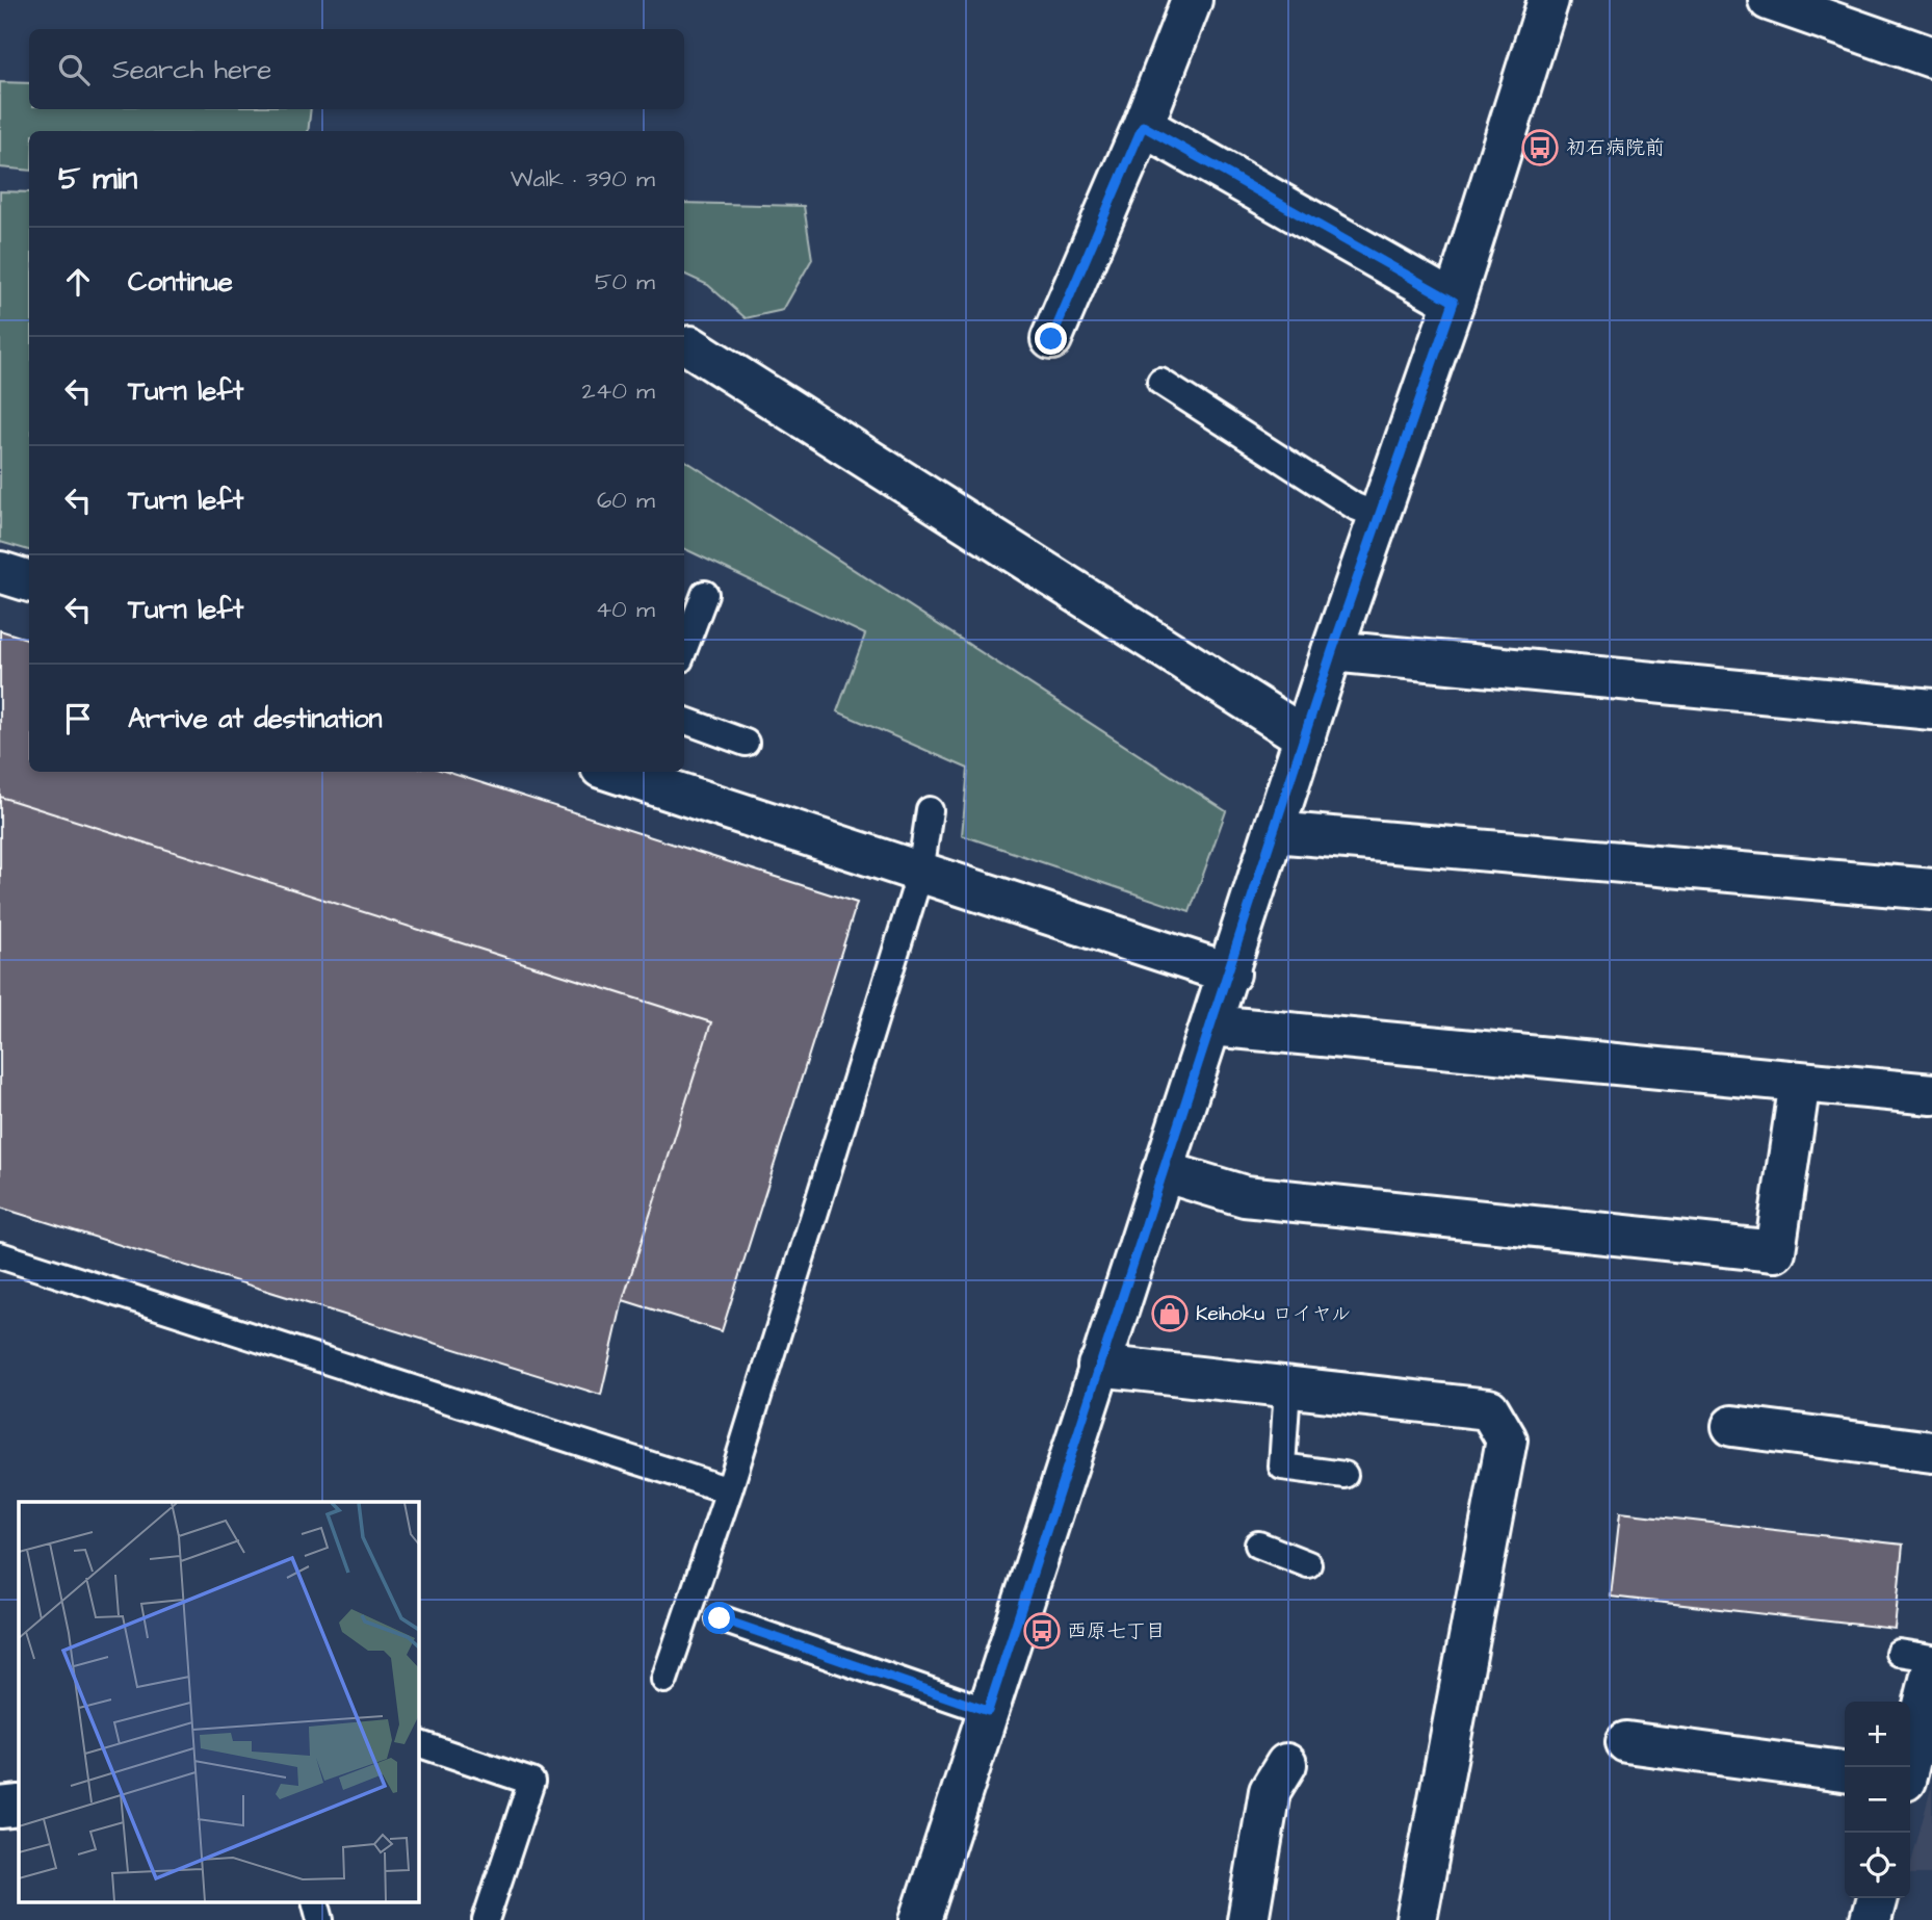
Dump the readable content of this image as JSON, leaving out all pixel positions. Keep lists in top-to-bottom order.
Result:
{
  "places": {
    "bus stop": ["初石病院前", "西原七丁目"],
    "shop": ["Keihoku ロイヤル"]
  },
  "page": {
    "search": "Search here",
    "heading": ["5 min", "Walk · 390 m"],
    "list": [
      ["Continue", "50 m"],
      ["Turn left", "240 m"],
      ["Turn left", "60 m"],
      ["Turn left", "40 m"],
      "Arrive at destination"
    ],
    "map_buttons": ["+", "−"]
  }
}
